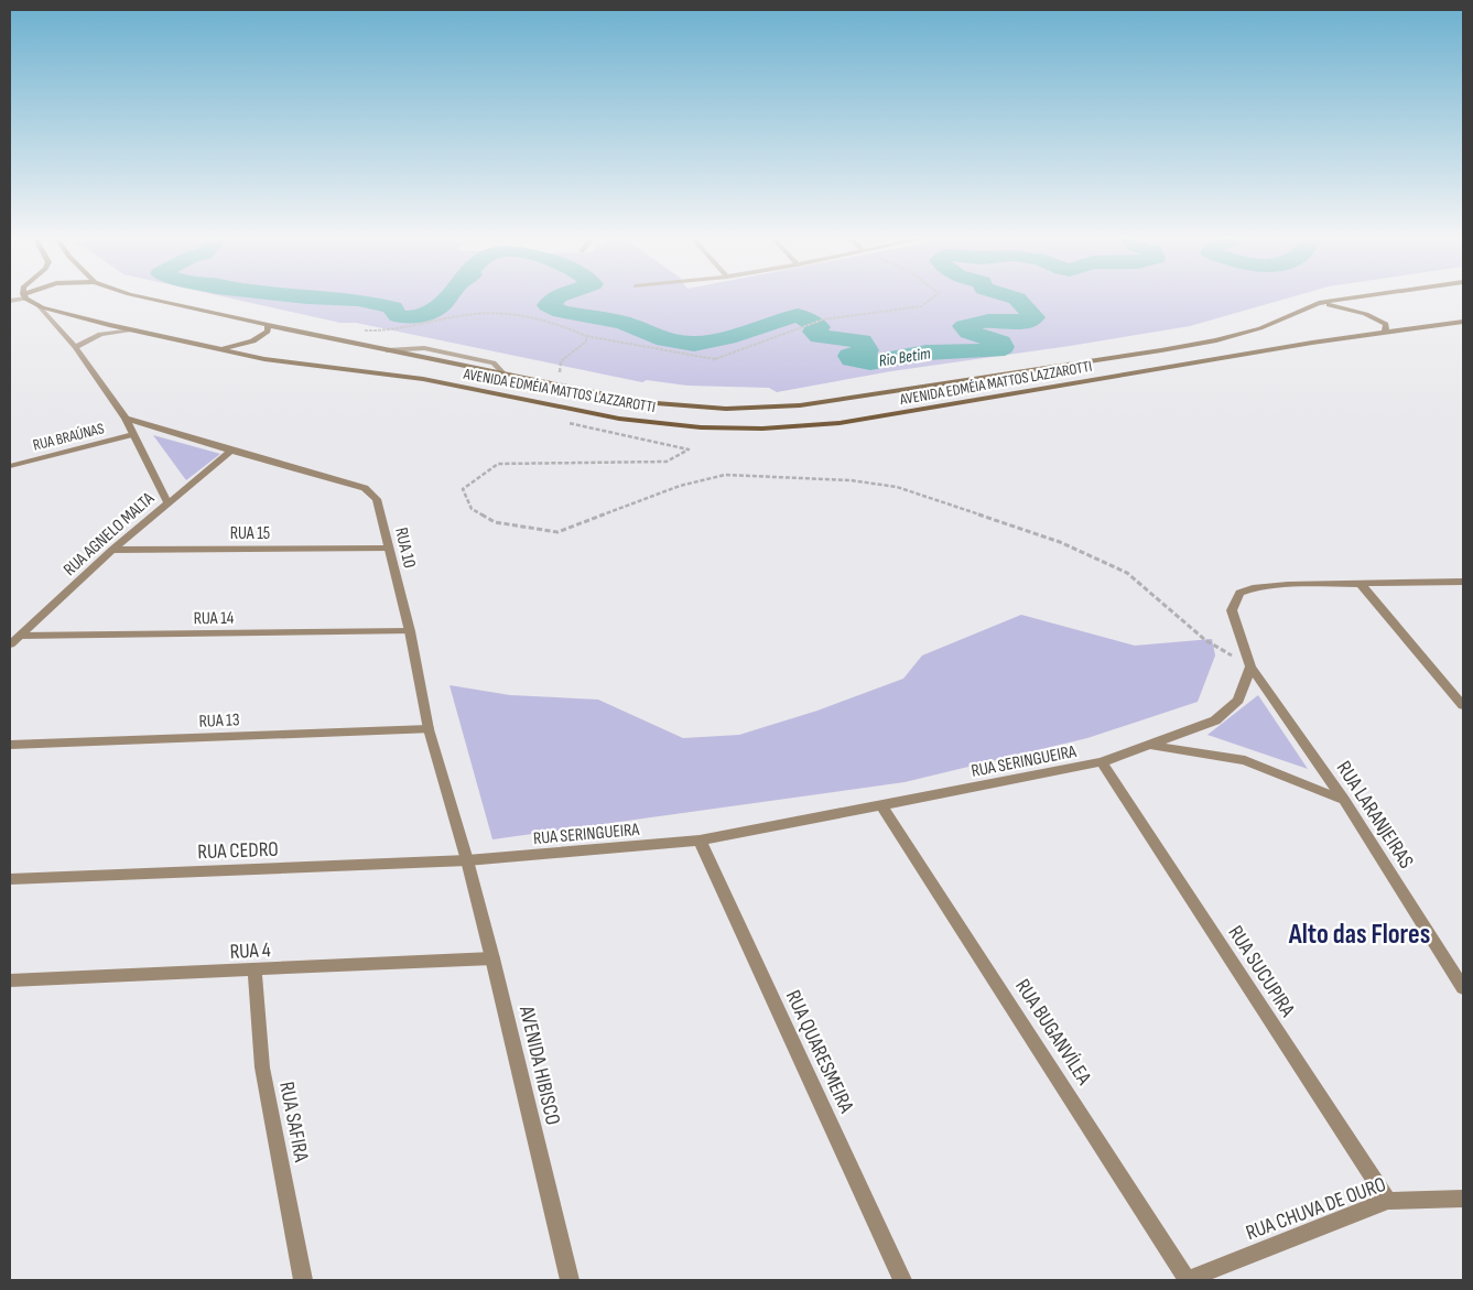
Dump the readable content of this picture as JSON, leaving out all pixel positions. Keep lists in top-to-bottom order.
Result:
{
  "streets": {
    "main road": ["AVENIDA EDMÉIA MATTOS LAZZAROTTI"],
    "street": [
      "RUA BRAÚNAS",
      "RUA 15",
      "RUA AGNELO MALTA",
      "RUA 10",
      "RUA 14",
      "RUA 13",
      "RUA SERINGUEIRA",
      "RUA LARANJEIRAS",
      "RUA CEDRO",
      "RUA 4",
      "RUA SUCUPIRA",
      "RUA BUGANVÍLEA",
      "RUA QUARESMEIRA",
      "AVENIDA HIBISCO",
      "RUA SAFIRA",
      "RUA CHUVA DE OURO"
    ]
  },
  "crossings": [
    ["RUA 15", "RUA AGNELO MALTA"],
    ["RUA 15", "RUA 10"],
    ["RUA AGNELO MALTA", "RUA 10"],
    ["RUA AGNELO MALTA", "RUA 14"],
    ["RUA 10", "RUA 14"],
    ["RUA 10", "RUA 13"],
    ["RUA 10", "RUA SERINGUEIRA"],
    ["RUA 10", "RUA CEDRO"],
    ["RUA 10", "AVENIDA HIBISCO"],
    ["RUA SERINGUEIRA", "RUA LARANJEIRAS"],
    ["RUA SERINGUEIRA", "RUA CEDRO"],
    ["RUA SERINGUEIRA", "RUA SUCUPIRA"],
    ["RUA SERINGUEIRA", "RUA BUGANVÍLEA"],
    ["RUA SERINGUEIRA", "RUA QUARESMEIRA"],
    ["RUA SERINGUEIRA", "AVENIDA HIBISCO"],
    ["RUA CEDRO", "AVENIDA HIBISCO"],
    ["RUA 4", "AVENIDA HIBISCO"],
    ["RUA 4", "RUA SAFIRA"],
    ["RUA SUCUPIRA", "RUA CHUVA DE OURO"],
    ["RUA BUGANVÍLEA", "RUA CHUVA DE OURO"]
  ],
  "districts": ["Alto das Flores"],
  "water": ["Rio Betim"]
}
